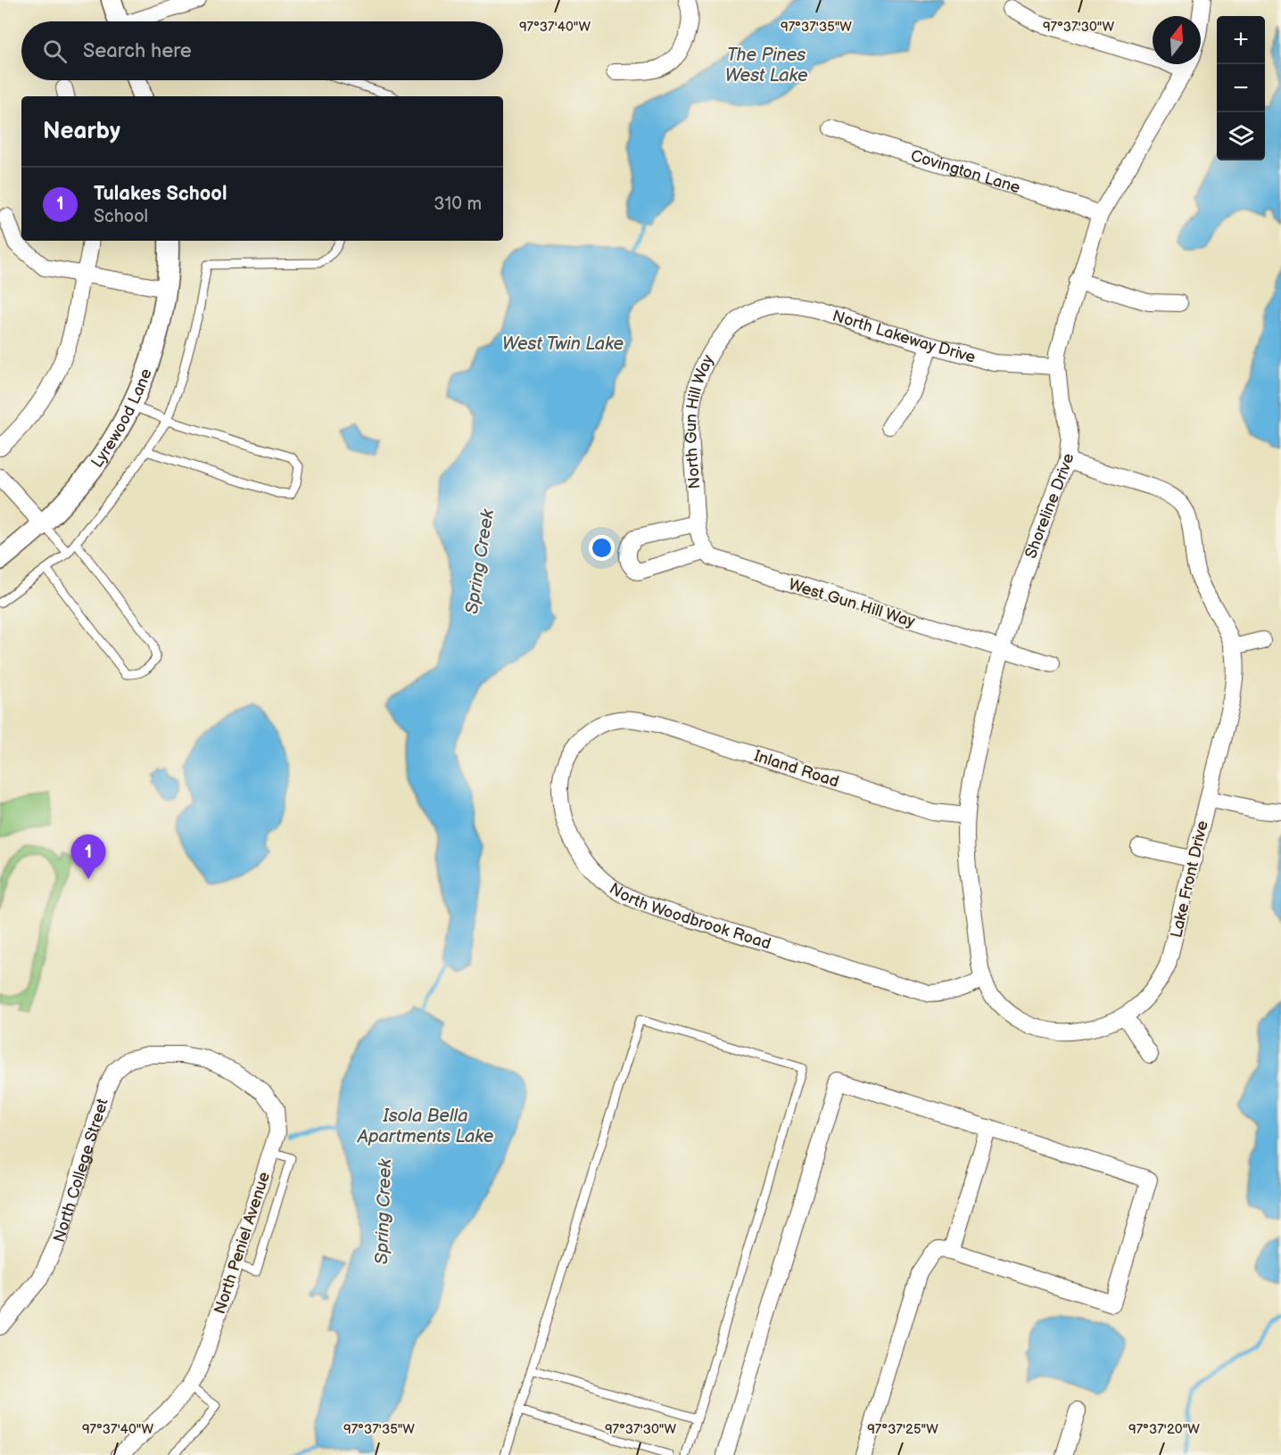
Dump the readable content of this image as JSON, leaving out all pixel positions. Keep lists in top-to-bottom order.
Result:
{
  "streets": {
    "street": [
      "Covington Lane",
      "North Lakeway Drive",
      "Lyrewood Lane",
      "North Gun Hill Way",
      "Shoreline Drive",
      "West Gun Hill Way",
      "Inland Road",
      "Lake Front Drive",
      "North Woodbrook Road",
      "North College Street",
      "North Peniel Avenue"
    ]
  },
  "crossings": [
    ["Covington Lane", "Shoreline Drive"],
    ["North Lakeway Drive", "North Gun Hill Way"],
    ["North Lakeway Drive", "Shoreline Drive"],
    ["North Gun Hill Way", "West Gun Hill Way"],
    ["Shoreline Drive", "West Gun Hill Way"],
    ["Shoreline Drive", "Inland Road"],
    ["Shoreline Drive", "Lake Front Drive"],
    ["Shoreline Drive", "North Woodbrook Road"],
    ["Inland Road", "North Woodbrook Road"],
    ["Lake Front Drive", "North Woodbrook Road"],
    ["North College Street", "North Peniel Avenue"]
  ],
  "water": [
    "The Pines West Lake",
    "West Twin Lake",
    "Spring Creek",
    "Isola Bella Apartments Lake"
  ],
  "north": "top",
  "page": {
    "map_buttons": ["+", "−"],
    "search": "Search here",
    "heading": "Nearby",
    "list": [
      {
        "mark": "1",
        "name": "Tulakes School",
        "note": "School",
        "value": "310 m"
      }
    ],
    "pins": "1"
  },
  "coordinates": [
    "97°37'40\"W",
    "97°37'35\"W",
    "97°37'30\"W",
    "97°37'25\"W",
    "97°37'20\"W"
  ]
}
